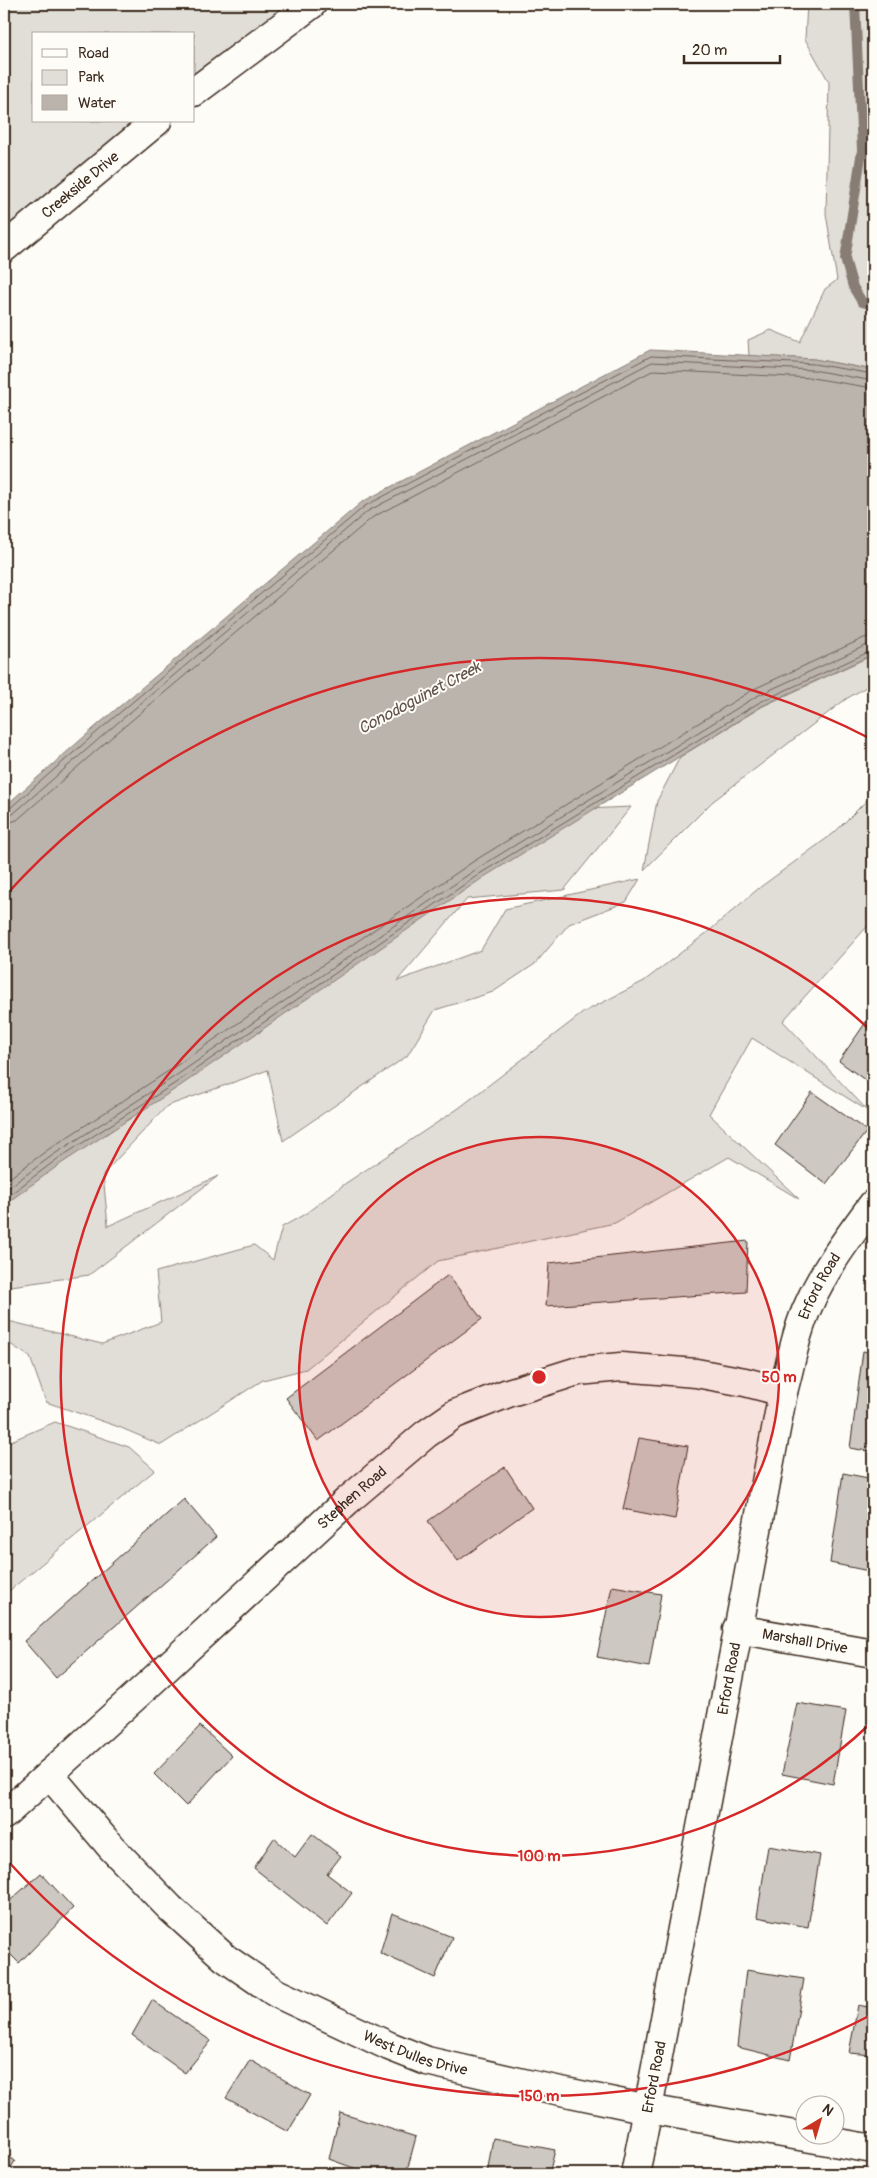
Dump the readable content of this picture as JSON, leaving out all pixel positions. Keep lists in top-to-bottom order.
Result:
{
  "streets": {
    "street": [
      "Creekside Drive",
      "Erford Road",
      "Stephen Road",
      "Marshall Drive",
      "West Dulles Drive"
    ]
  },
  "crossings": [
    ["Erford Road", "Stephen Road"],
    ["Erford Road", "Marshall Drive"],
    ["Erford Road", "West Dulles Drive"],
    ["Stephen Road", "West Dulles Drive"]
  ],
  "water": ["Conodoguinet Creek"],
  "legend": ["Road", "Park", "Water"],
  "scale_bar": "20 m",
  "north": "top right",
  "rings": ["50 m", "100 m", "150 m"]
}
